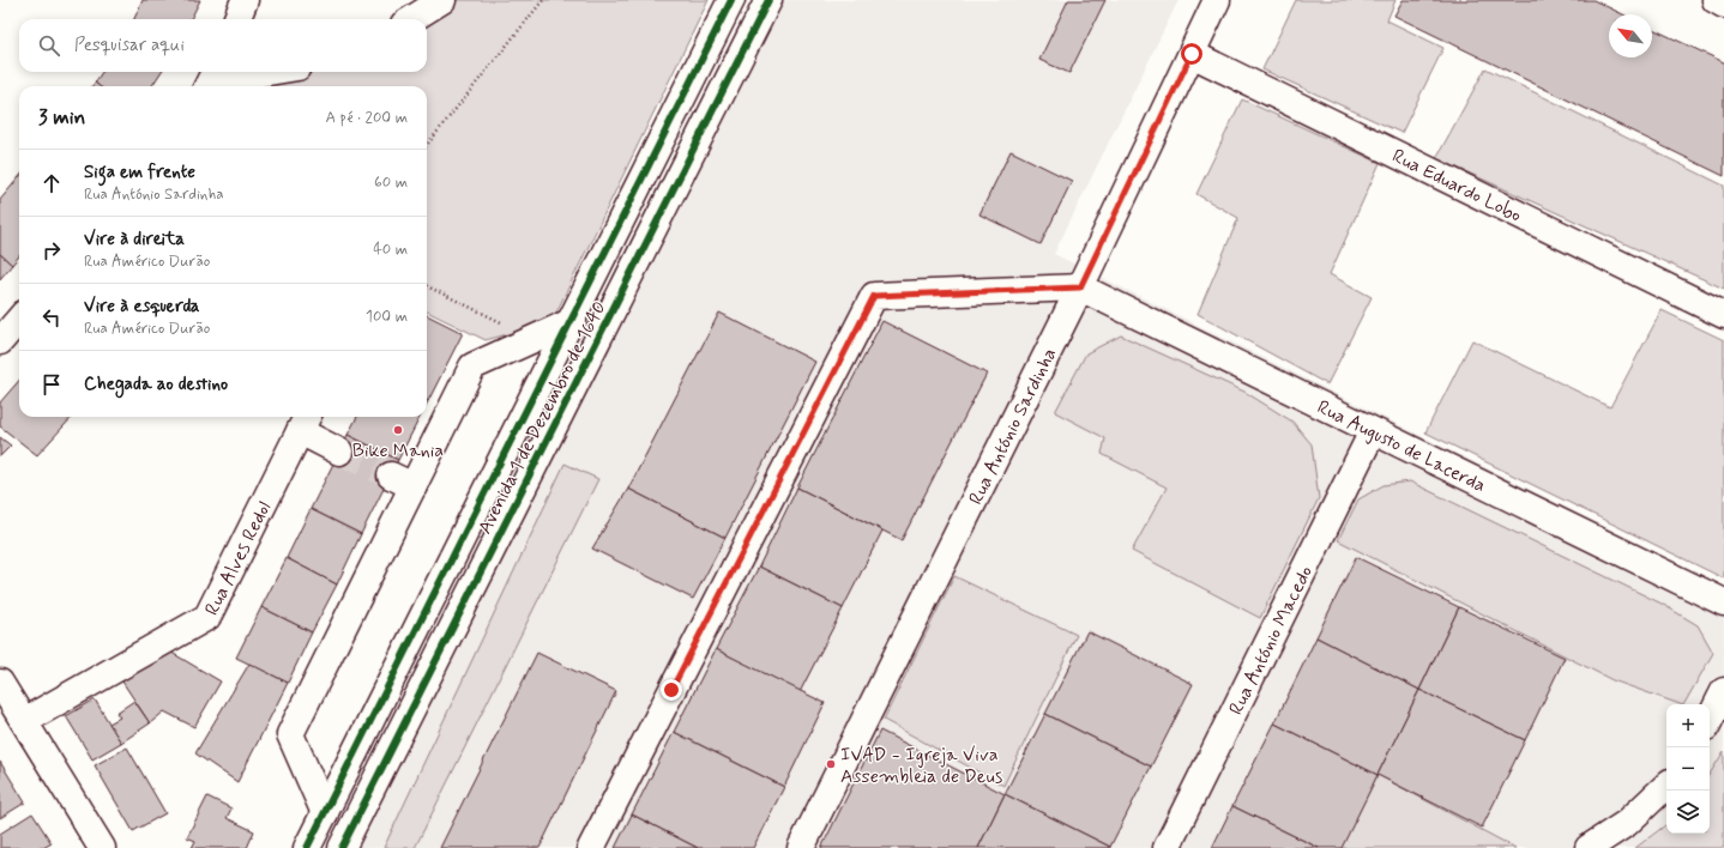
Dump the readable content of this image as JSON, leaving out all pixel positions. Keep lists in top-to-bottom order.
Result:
{
  "streets": {
    "street": [
      "Rua Eduardo Lobo",
      "Avenida 1 de Dezembro de 1640",
      "Rua António Sardinha",
      "Rua Augusto de Lacerda",
      "Rua Alves Redol",
      "Rua António Macedo"
    ]
  },
  "crossings": [
    ["Rua Eduardo Lobo", "Rua António Sardinha"],
    ["Rua António Sardinha", "Rua Augusto de Lacerda"],
    ["Rua Augusto de Lacerda", "Rua António Macedo"]
  ],
  "places": ["Bike Mania", "IVAD - Igreja Viva Assembleia de Deus"],
  "north": "top left",
  "page": {
    "search": "Pesquisar aqui",
    "heading": ["3 min", "A pé · 200 m"],
    "list": [
      ["Siga em frente", "Rua António Sardinha", "60 m"],
      ["Vire à direita", "Rua Américo Durão", "40 m"],
      ["Vire à esquerda", "Rua Américo Durão", "100 m"],
      "Chegada ao destino"
    ],
    "map_buttons": ["+", "−"]
  }
}
